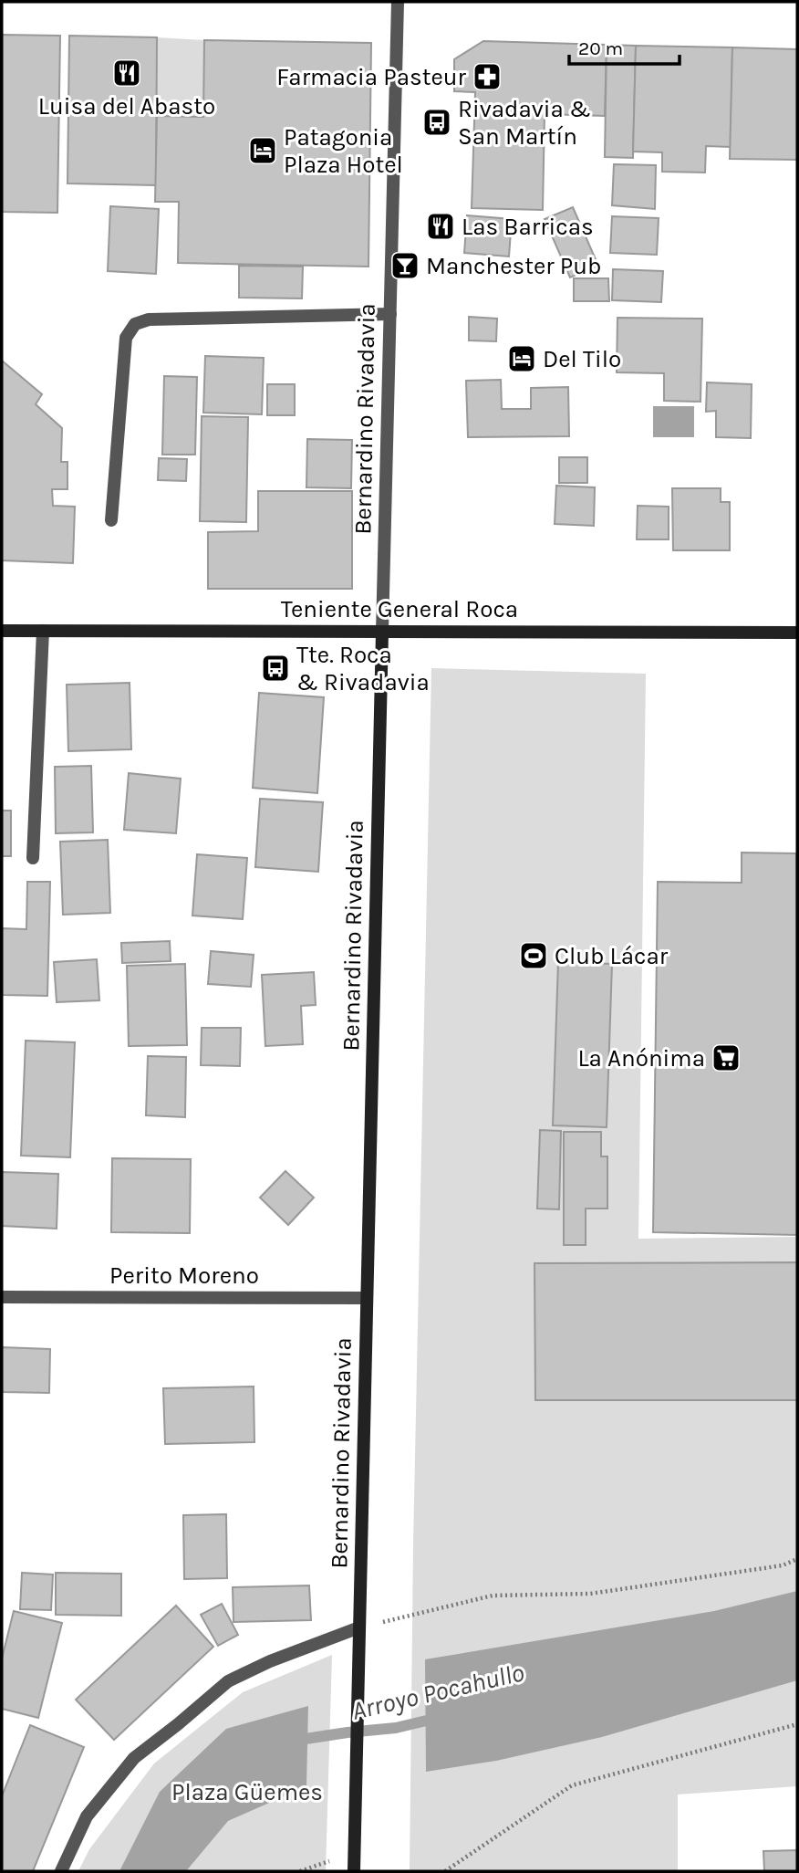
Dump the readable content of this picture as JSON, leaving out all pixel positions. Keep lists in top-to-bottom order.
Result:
{
  "streets": {
    "street": ["Bernardino Rivadavia", "Teniente General Roca", "Perito Moreno"]
  },
  "crossings": [
    ["Bernardino Rivadavia", "Teniente General Roca"],
    ["Bernardino Rivadavia", "Perito Moreno"]
  ],
  "water": ["Arroyo Pocahullo"],
  "parks": ["Plaza Güemes"],
  "places": {
    "restaurant": ["Luisa del Abasto", "Las Barricas"],
    "pharmacy": ["Farmacia Pasteur"],
    "bus stop": ["Rivadavia & San Martín", "Tte. Roca & Rivadavia"],
    "hotel": ["Patagonia Plaza Hotel", "Del Tilo"],
    "bar": ["Manchester Pub"],
    "sports": ["Club Lácar"],
    "supermarket": ["La Anónima"]
  },
  "scale_bar": "20 m"
}
